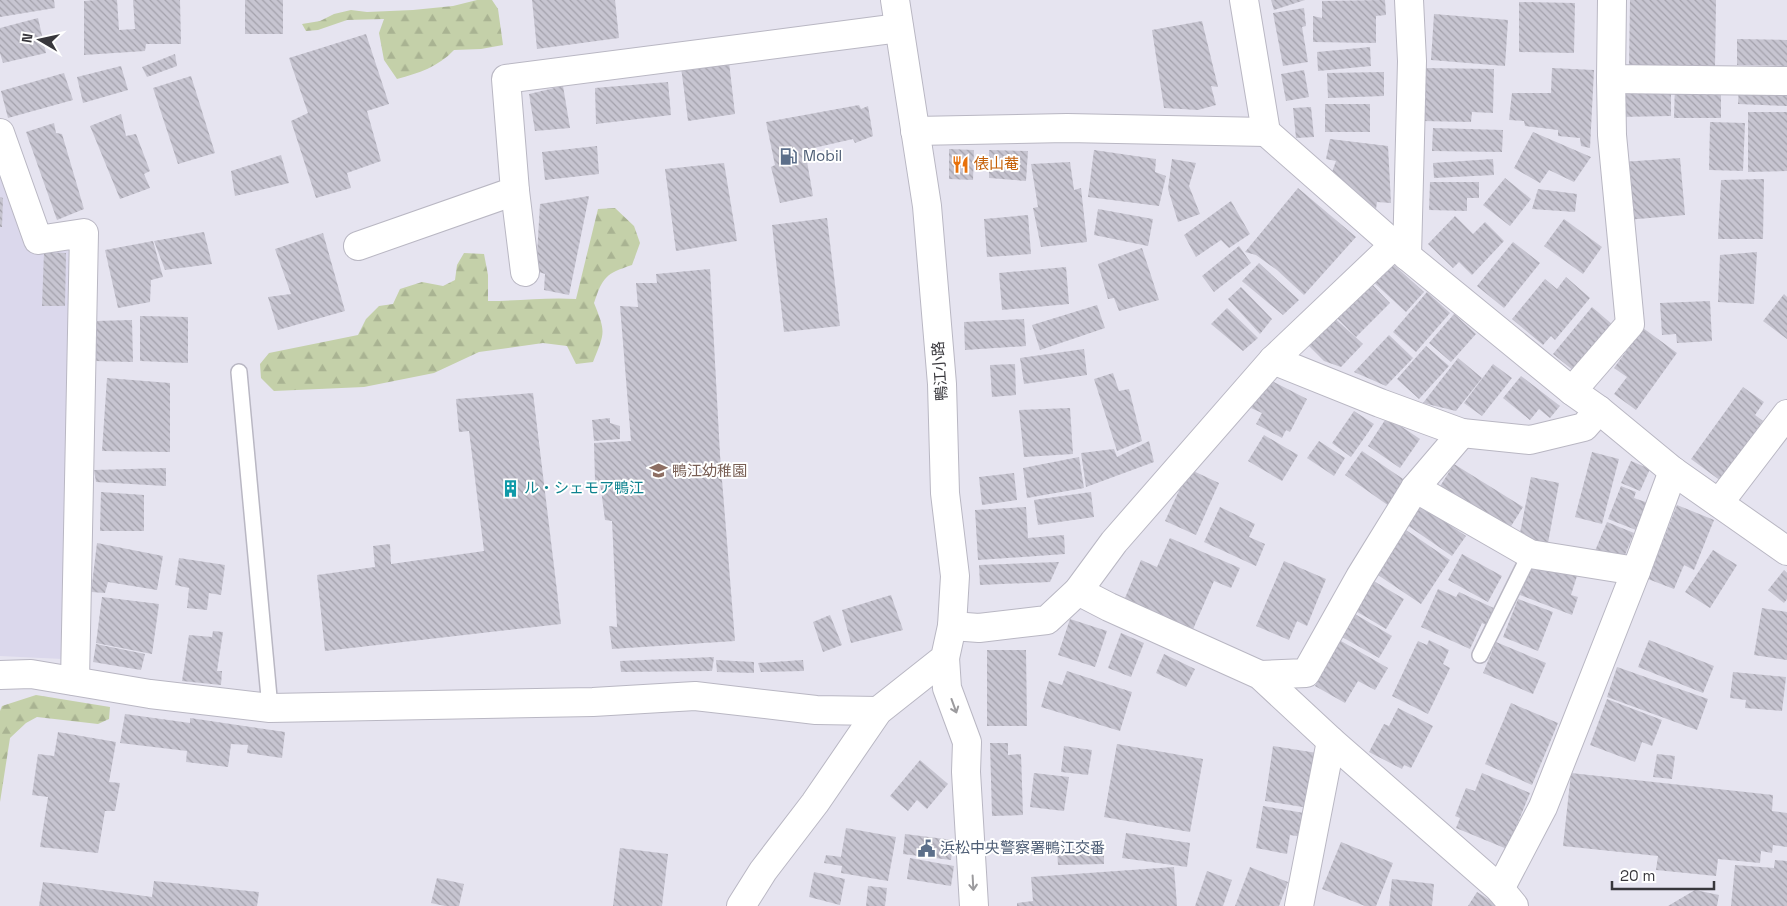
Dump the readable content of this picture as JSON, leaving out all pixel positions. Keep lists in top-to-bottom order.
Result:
{
  "streets": {
    "street": ["鴨江小路"]
  },
  "places": {
    "fuel station": ["Mobil"],
    "restaurant": ["俵山菴"],
    "school or university": ["鴨江幼稚園"],
    "building": ["ル・シェモア鴨江"],
    "public building": ["浜松中央警察署鴨江交番"]
  },
  "scale_bar": "20 m",
  "north": "left"
}
